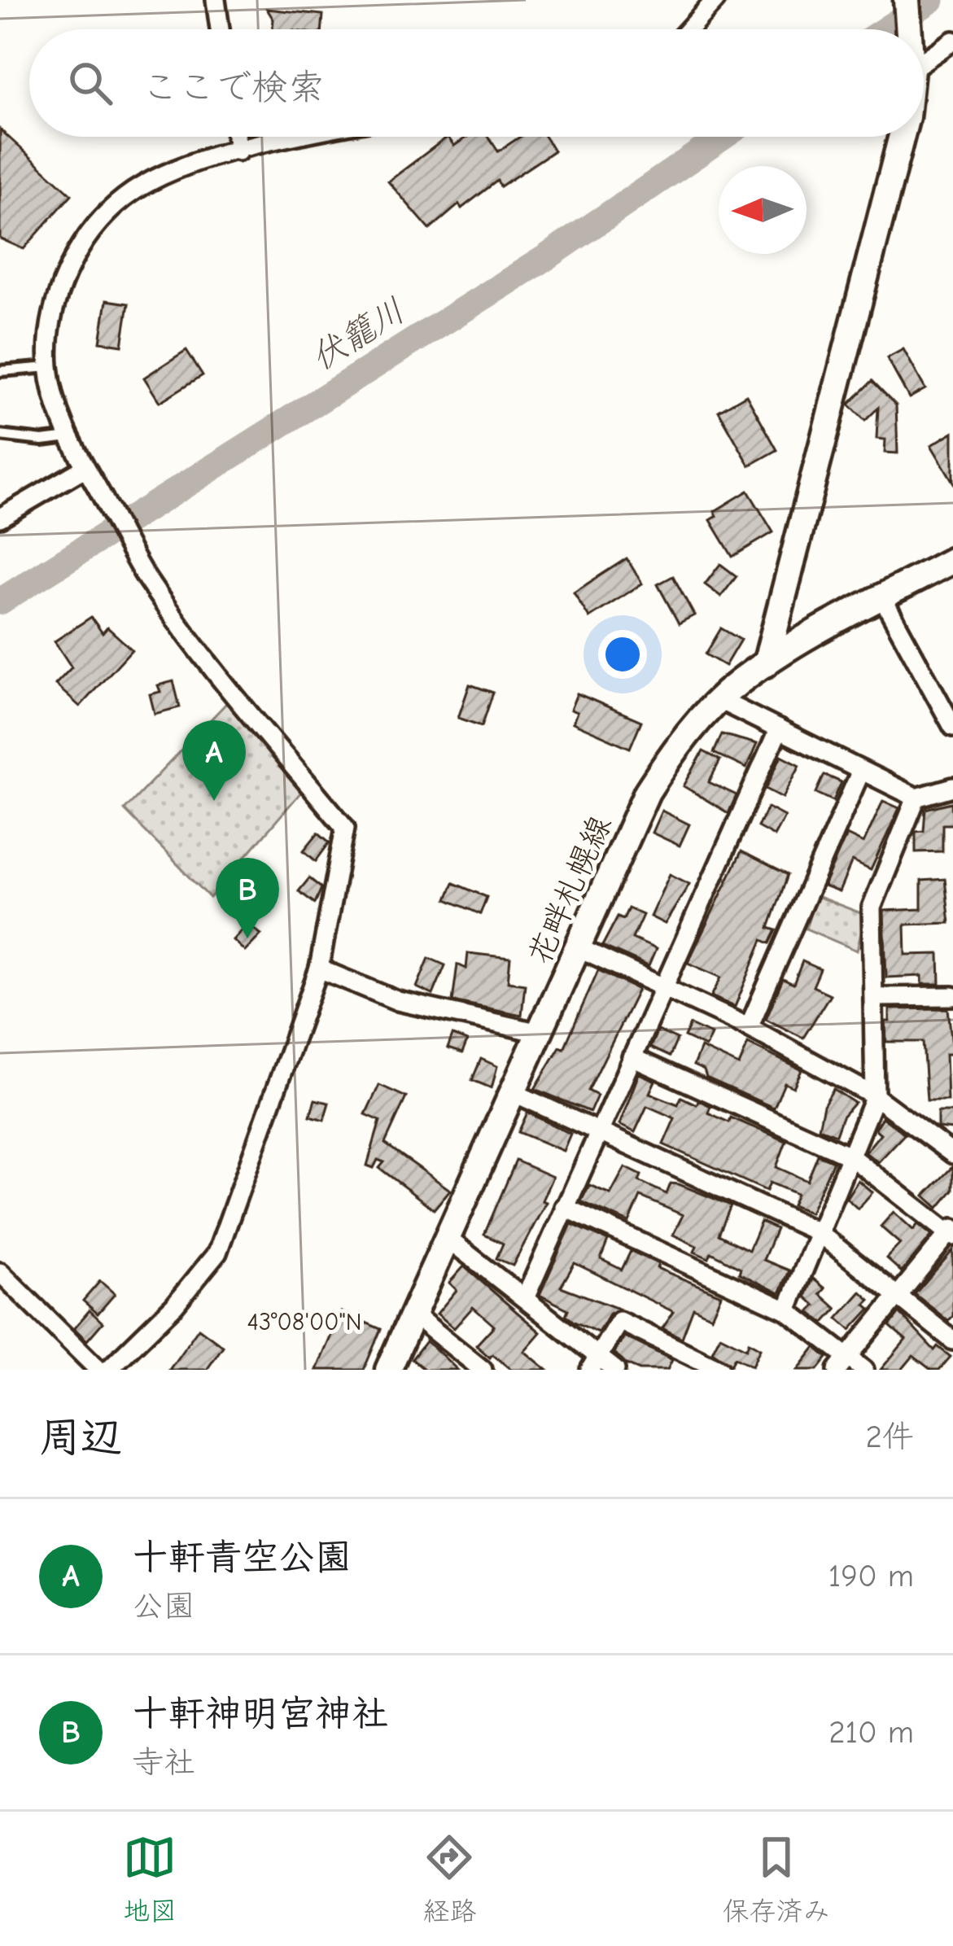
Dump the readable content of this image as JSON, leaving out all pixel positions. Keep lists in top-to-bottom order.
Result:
{
  "streets": {
    "main road": ["花畔札幌線"]
  },
  "water": ["伏籠川"],
  "north": "left",
  "page": {
    "search": "ここで検索",
    "pins": ["A", "B"],
    "heading": ["周辺", "2件"],
    "list": [
      {
        "mark": "A",
        "name": "十軒青空公園",
        "note": "公園",
        "value": "190 m"
      },
      {
        "mark": "B",
        "name": "十軒神明宮神社",
        "note": "寺社",
        "value": "210 m"
      }
    ],
    "nav": ["地図", "経路", "保存済み"]
  },
  "coordinates": ["43°08'00\"N"]
}
